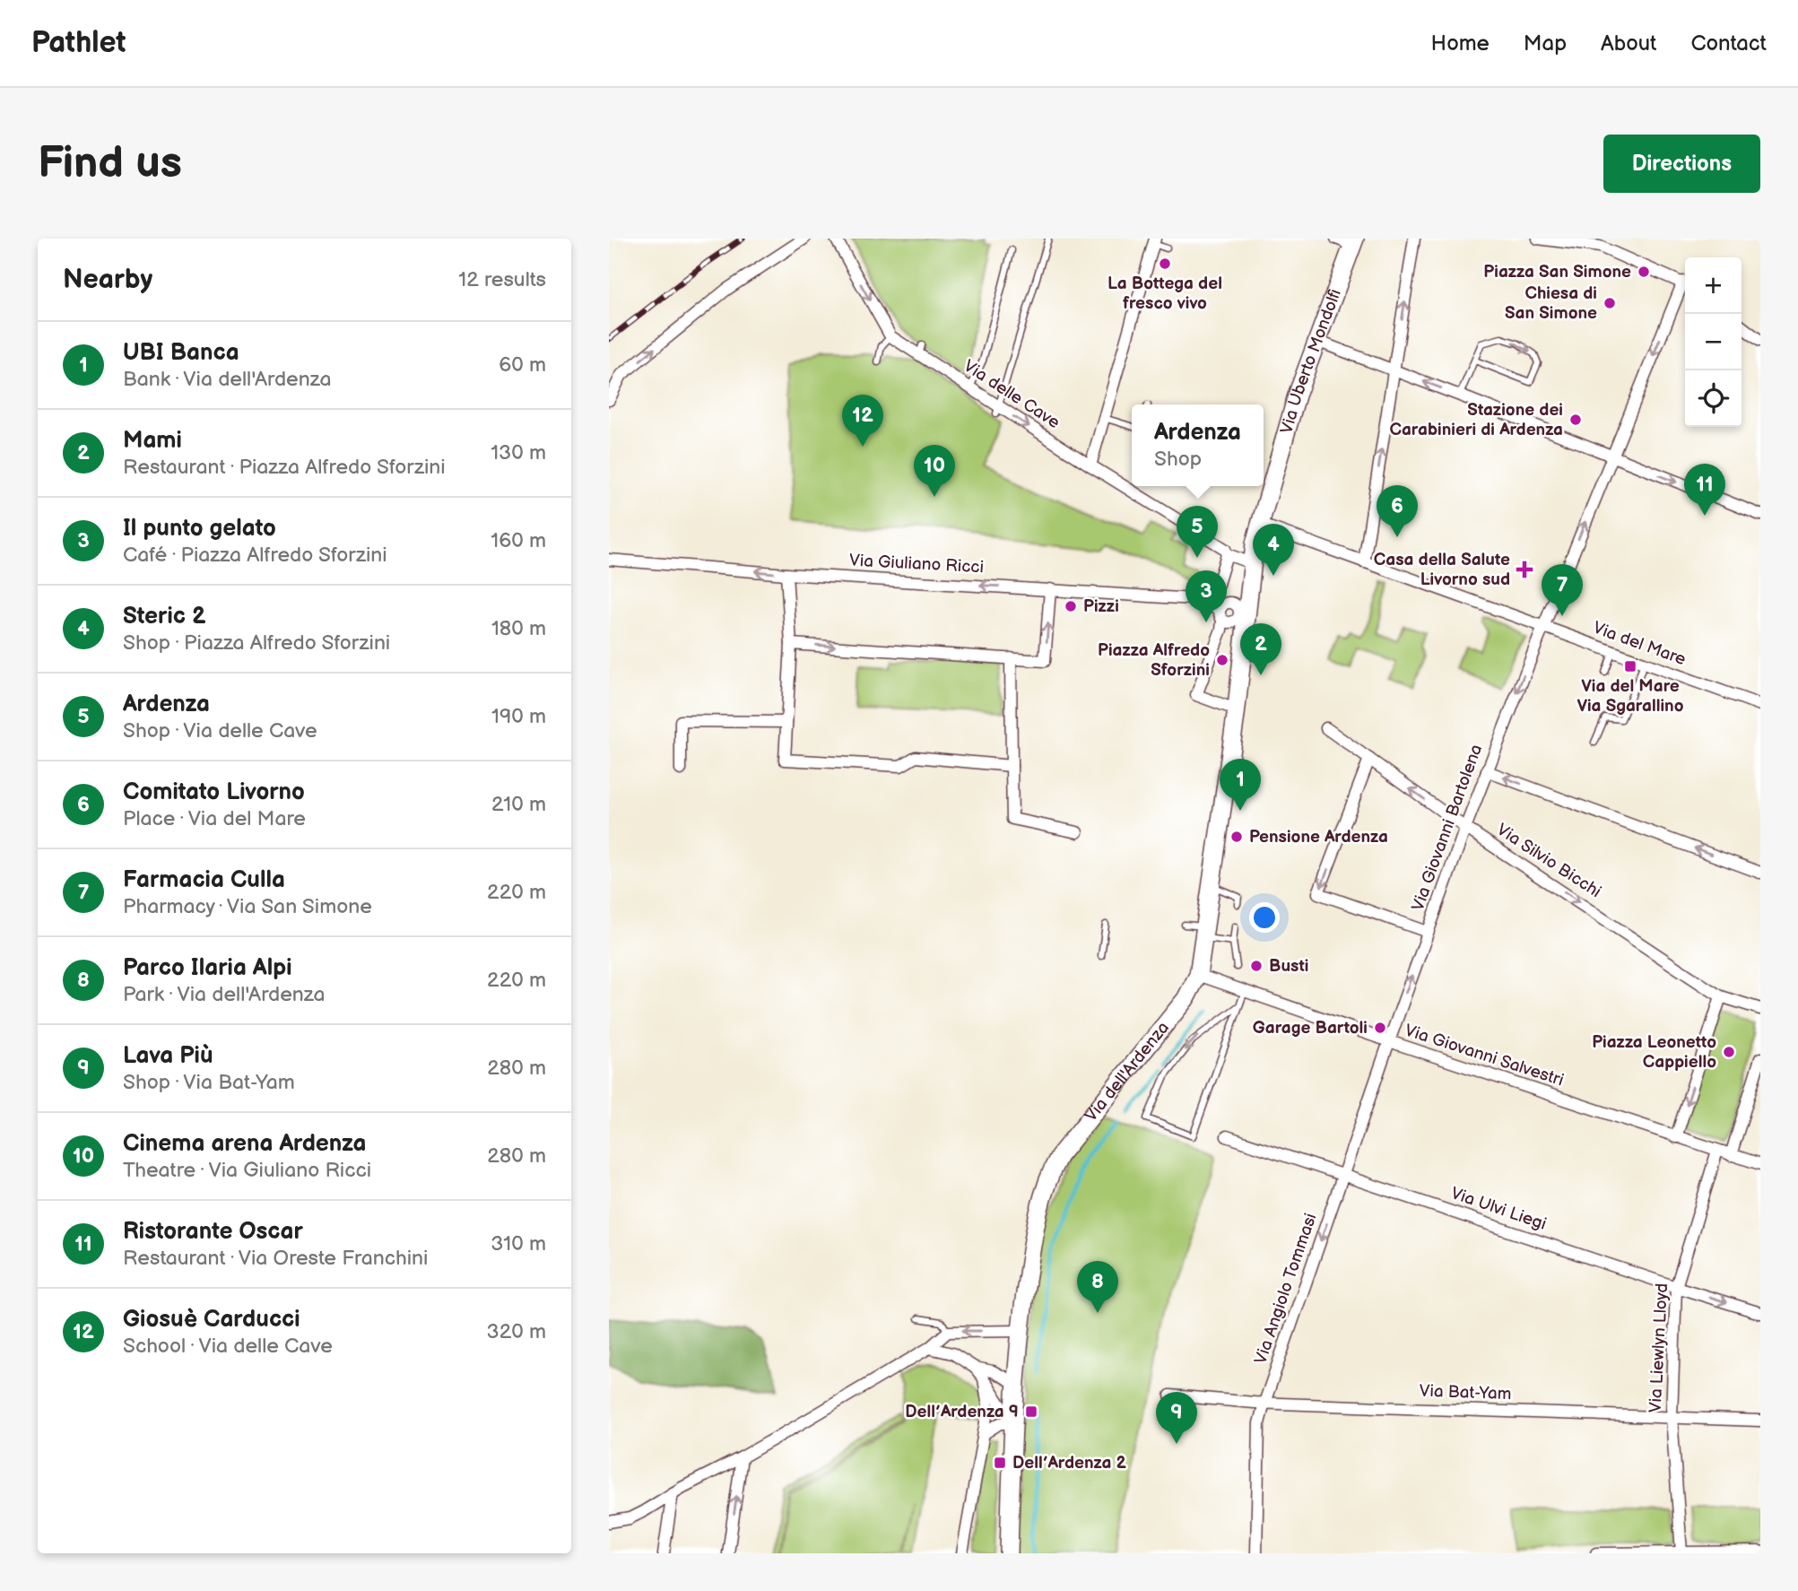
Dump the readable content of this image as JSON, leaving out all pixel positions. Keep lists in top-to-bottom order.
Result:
{
  "streets": {
    "main road": ["Via Uberto Mondolfi", "Via dell'Ardenza"],
    "street": [
      "Via delle Cave",
      "Via Giuliano Ricci",
      "Via del Mare",
      "Via Giovanni Bartolena",
      "Via Silvio Bicchi",
      "Via Giovanni Salvestri",
      "Via Ulvi Liegi",
      "Via Angiolo Tommasi",
      "Via Liewlyn Lloyd",
      "Via Bat-Yam"
    ]
  },
  "crossings": [
    ["Via Uberto Mondolfi", "Via del Mare"],
    ["Via del Mare", "Via Giovanni Bartolena"],
    ["Via Giovanni Bartolena", "Via Silvio Bicchi"],
    ["Via Giovanni Bartolena", "Via Giovanni Salvestri"],
    ["Via Giovanni Bartolena", "Via Angiolo Tommasi"],
    ["Via Giovanni Salvestri", "Via dell'Ardenza"],
    ["Via Giovanni Salvestri", "Via Angiolo Tommasi"],
    ["Via Giovanni Salvestri", "Via Liewlyn Lloyd"],
    ["Via Ulvi Liegi", "Via Angiolo Tommasi"],
    ["Via Ulvi Liegi", "Via Liewlyn Lloyd"],
    ["Via Angiolo Tommasi", "Via Bat-Yam"],
    ["Via Liewlyn Lloyd", "Via Bat-Yam"]
  ],
  "one_way": ["Via delle Cave", "Via Angiolo Tommasi"],
  "places": {
    "other": [
      "La Bottega del fresco vivo",
      "Piazza San Simone",
      "Chiesa di San Simone",
      "Stazione dei Carabinieri di Ardenza",
      "Pizzi",
      "Piazza Alfredo Sforzini",
      "Pensione Ardenza",
      "Busti",
      "Garage Bartoli",
      "Piazza Leonetto Cappiello"
    ],
    "health": ["Casa della Salute Livorno sud"],
    "transit": ["Via del Mare Via Sgarallino", "Dell’Ardenza 9", "Dell’Ardenza 2"]
  },
  "page": {
    "header": "Pathlet",
    "nav": [
      "Home",
      "Map",
      "About",
      "Contact"
    ],
    "buttons": "Directions",
    "title": "Find us",
    "heading": ["Nearby", "12 results"],
    "map_buttons": ["+", "−"],
    "list": [
      {
        "mark": "1",
        "name": "UBI Banca",
        "note": "Bank · Via dell'Ardenza",
        "value": "60 m"
      },
      {
        "mark": "2",
        "name": "Mami",
        "note": "Restaurant · Piazza Alfredo Sforzini",
        "value": "130 m"
      },
      {
        "mark": "3",
        "name": "Il punto gelato",
        "note": "Café · Piazza Alfredo Sforzini",
        "value": "160 m"
      },
      {
        "mark": "4",
        "name": "Steric 2",
        "note": "Shop · Piazza Alfredo Sforzini",
        "value": "180 m"
      },
      {
        "mark": "5",
        "name": "Ardenza",
        "note": "Shop · Via delle Cave",
        "value": "190 m"
      },
      {
        "mark": "6",
        "name": "Comitato Livorno",
        "note": "Place · Via del Mare",
        "value": "210 m"
      },
      {
        "mark": "7",
        "name": "Farmacia Culla",
        "note": "Pharmacy · Via San Simone",
        "value": "220 m"
      },
      {
        "mark": "8",
        "name": "Parco Ilaria Alpi",
        "note": "Park · Via dell'Ardenza",
        "value": "220 m"
      },
      {
        "mark": "9",
        "name": "Lava Più",
        "note": "Shop · Via Bat-Yam",
        "value": "280 m"
      },
      {
        "mark": "10",
        "name": "Cinema arena Ardenza",
        "note": "Theatre · Via Giuliano Ricci",
        "value": "280 m"
      },
      {
        "mark": "11",
        "name": "Ristorante Oscar",
        "note": "Restaurant · Via Oreste Franchini",
        "value": "310 m"
      },
      {
        "mark": "12",
        "name": "Giosuè Carducci",
        "note": "School · Via delle Cave",
        "value": "320 m"
      }
    ],
    "pins": [
      "12",
      "10",
      "11",
      "6",
      "5",
      "4",
      "7",
      "3",
      "2",
      "1",
      "8",
      "9"
    ],
    "popup": ["Ardenza", "Shop"]
  }
}
